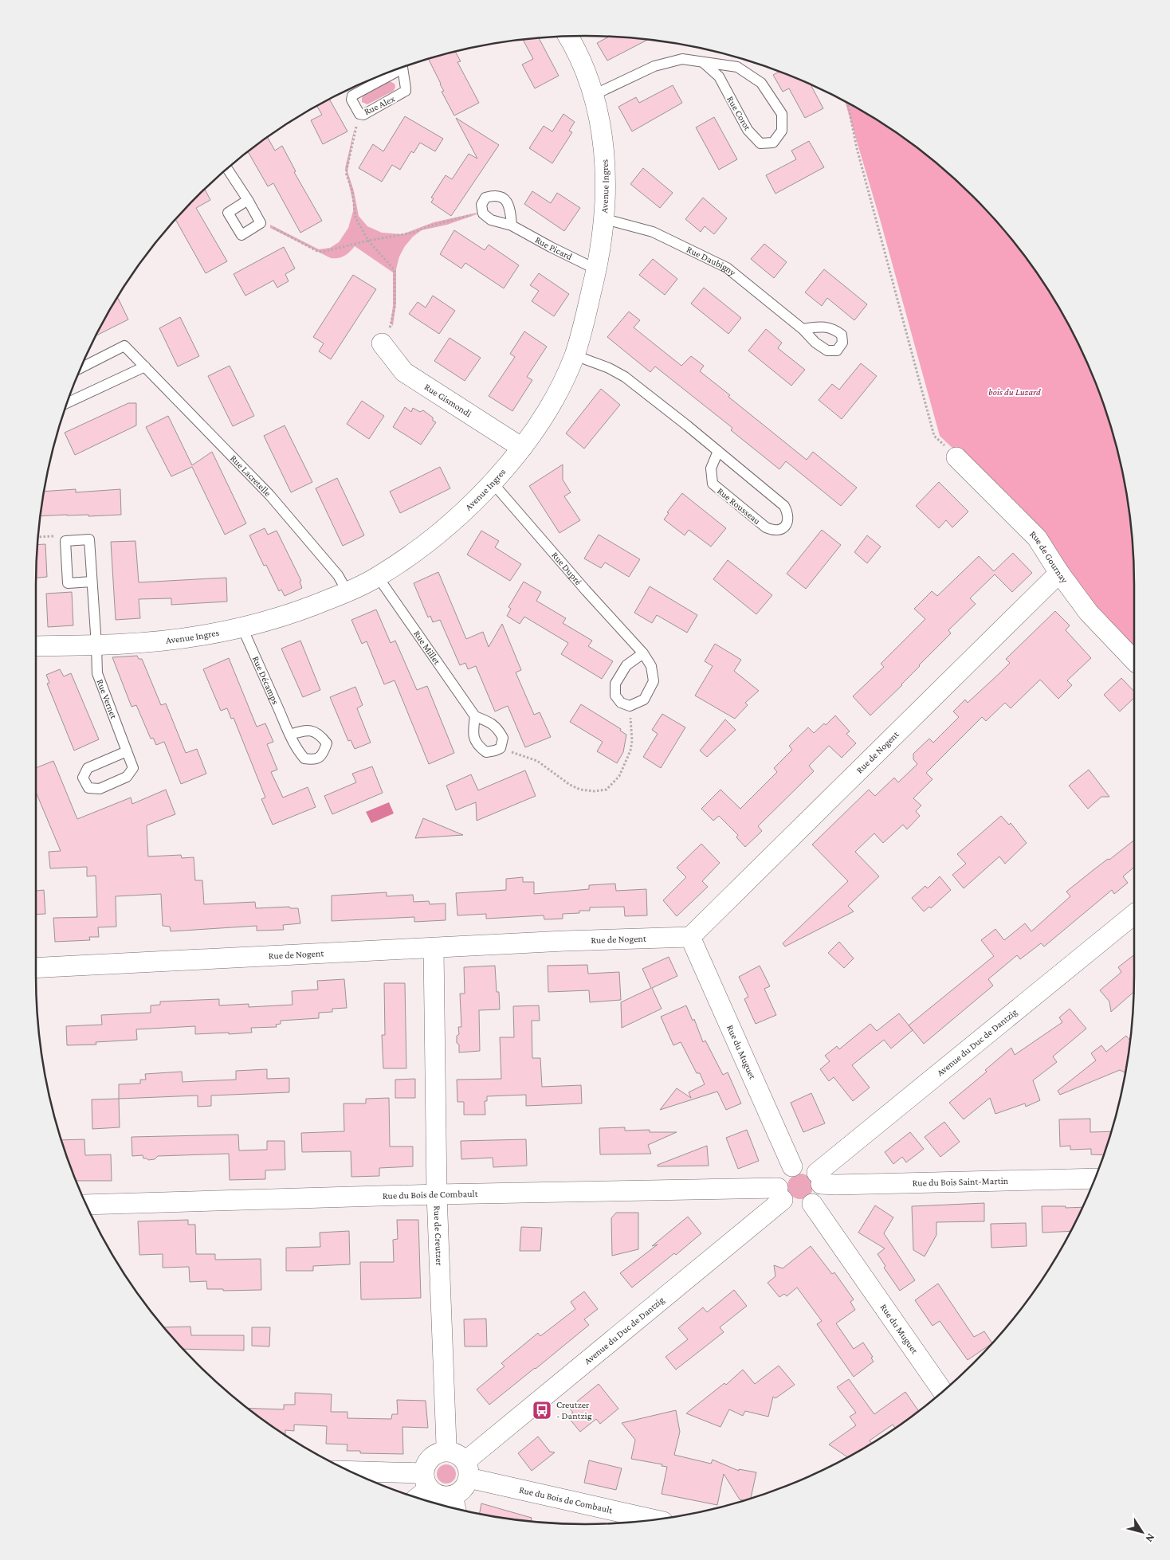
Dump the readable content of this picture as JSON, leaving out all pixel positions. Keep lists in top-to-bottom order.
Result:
{
  "streets": {
    "street": [
      "Avenue Ingres",
      "Rue Gismondi",
      "Rue de Gournay",
      "Rue de Nogent",
      "Avenue du Duc de Dantzig",
      "Rue du Muguet",
      "Rue du Bois Saint-Martin",
      "Rue du Bois de Combault",
      "Rue de Creutzer"
    ],
    "lane": [
      "Rue Alex",
      "Rue Corot",
      "Rue Picard",
      "Rue Daubigny",
      "Rue Lacretelle",
      "Rue Rousseau",
      "Rue Dupré",
      "Rue Millet",
      "Rue Décamps",
      "Rue Vernet"
    ]
  },
  "crossings": [
    ["Rue Corot", "Avenue Ingres"],
    ["Avenue Ingres", "Rue Picard"],
    ["Avenue Ingres", "Rue Daubigny"],
    ["Avenue Ingres", "Rue Gismondi"],
    ["Avenue Ingres", "Rue Lacretelle"],
    ["Avenue Ingres", "Rue Rousseau"],
    ["Avenue Ingres", "Rue Dupré"],
    ["Avenue Ingres", "Rue Millet"],
    ["Avenue Ingres", "Rue Décamps"],
    ["Avenue Ingres", "Rue Vernet"],
    ["Rue de Gournay", "Rue de Nogent"],
    ["Rue de Nogent", "Rue du Muguet"],
    ["Rue de Nogent", "Rue de Creutzer"],
    ["Avenue du Duc de Dantzig", "Rue du Muguet"],
    ["Avenue du Duc de Dantzig", "Rue du Bois Saint-Martin"],
    ["Avenue du Duc de Dantzig", "Rue du Bois de Combault"],
    ["Avenue du Duc de Dantzig", "Rue de Creutzer"],
    ["Rue du Muguet", "Rue du Bois Saint-Martin"],
    ["Rue du Muguet", "Rue du Bois de Combault"],
    ["Rue du Bois Saint-Martin", "Rue du Bois de Combault"],
    ["Rue du Bois de Combault", "Rue de Creutzer"]
  ],
  "parks": ["bois du Luzard"],
  "places": {
    "bus stop": ["Creutzer - Dantzig"]
  },
  "north": "bottom right"
}
